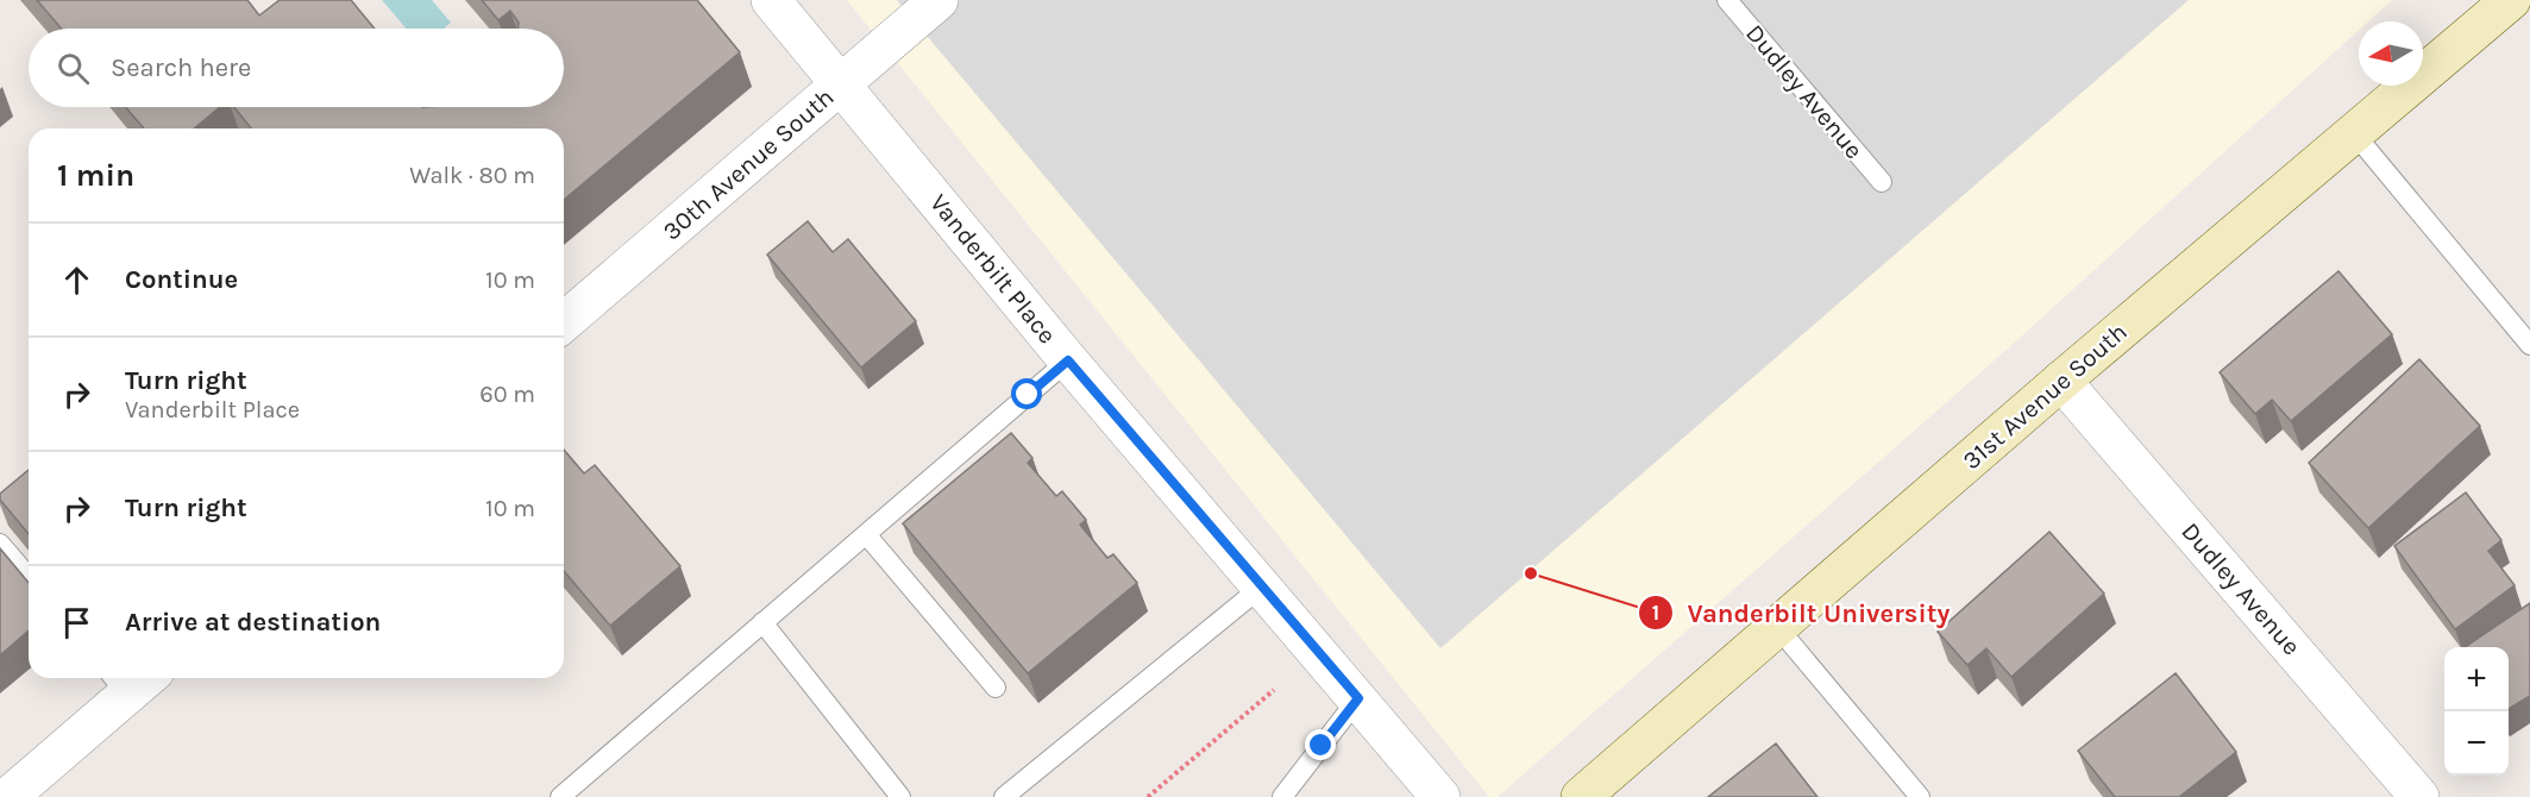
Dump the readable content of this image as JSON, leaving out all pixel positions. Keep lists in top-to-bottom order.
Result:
{
  "streets": {
    "main road": ["31st Avenue South"],
    "street": ["Dudley Avenue", "30th Avenue South", "Vanderbilt Place"]
  },
  "crossings": [
    ["Dudley Avenue", "31st Avenue South"],
    ["30th Avenue South", "Vanderbilt Place"]
  ],
  "places": ["Vanderbilt University"],
  "north": "left",
  "page": {
    "search": "Search here",
    "heading": ["1 min", "Walk · 80 m"],
    "list": [
      ["Continue", "10 m"],
      ["Turn right", "Vanderbilt Place", "60 m"],
      ["Turn right", "10 m"],
      "Arrive at destination"
    ],
    "map_buttons": ["+", "−"]
  }
}
